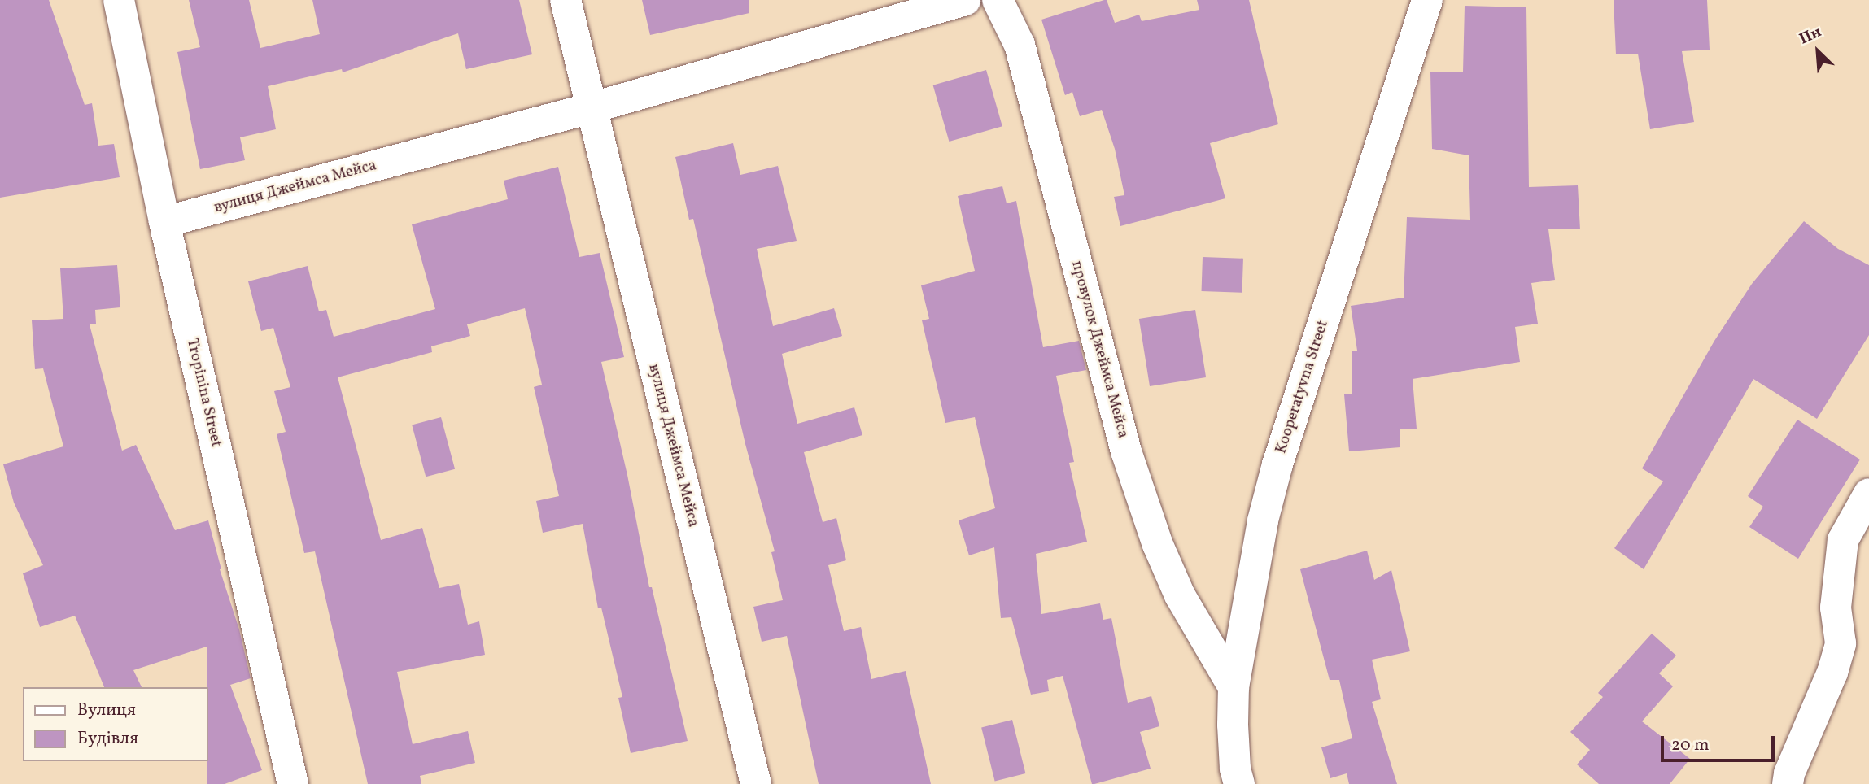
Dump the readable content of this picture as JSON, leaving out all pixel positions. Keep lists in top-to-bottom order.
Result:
{
  "streets": {
    "street": [
      "вулиця Джеймса Мейса",
      "провулок Джеймса Мейса",
      "Kooperatyvna Street",
      "Tropinina Street"
    ]
  },
  "crossings": [
    ["вулиця Джеймса Мейса", "Tropinina Street"],
    ["провулок Джеймса Мейса", "Kooperatyvna Street"]
  ],
  "legend": ["Вулиця", "Будівля"],
  "scale_bar": "20 m",
  "north": "top left"
}
